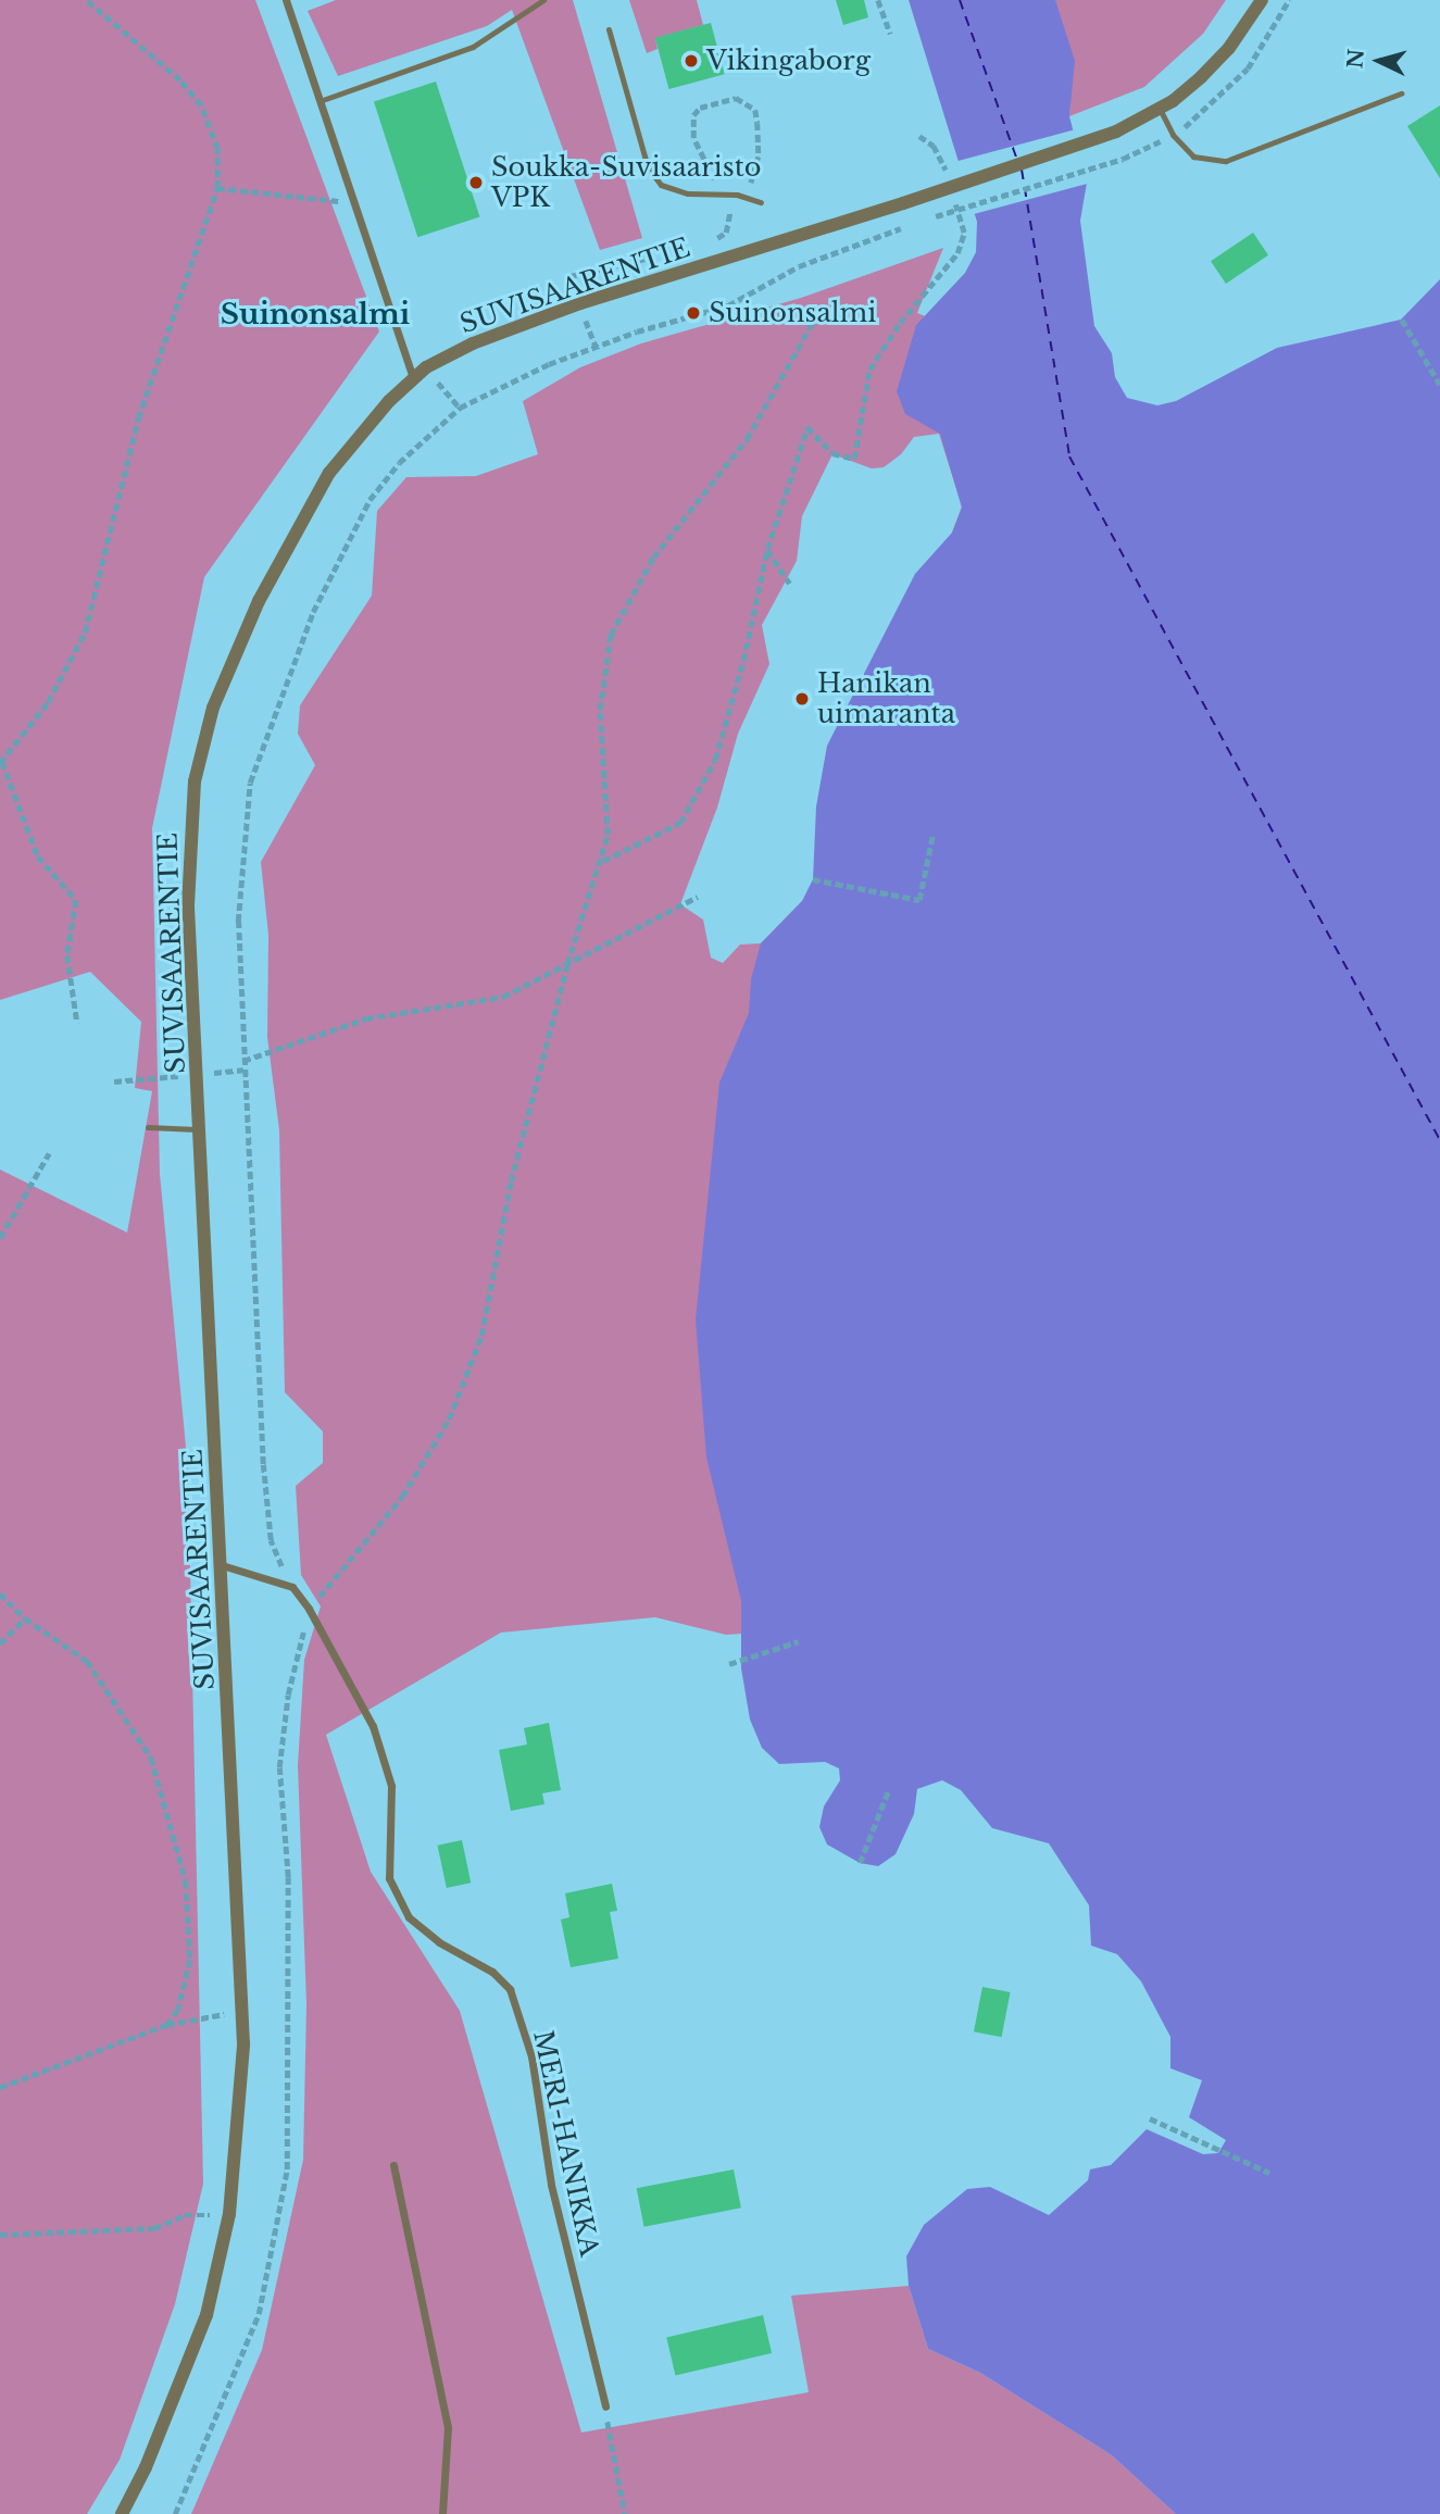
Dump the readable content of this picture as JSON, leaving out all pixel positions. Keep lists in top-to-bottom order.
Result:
{
  "streets": {
    "street": ["SUVISAARENTIE", "MERI-HANIKKA"]
  },
  "districts": ["Suinonsalmi"],
  "places": [
    "Vikingaborg",
    "Soukka-Suvisaaristo VPK",
    "Suinonsalmi",
    "Hanikan uimaranta"
  ],
  "north": "left"
}
